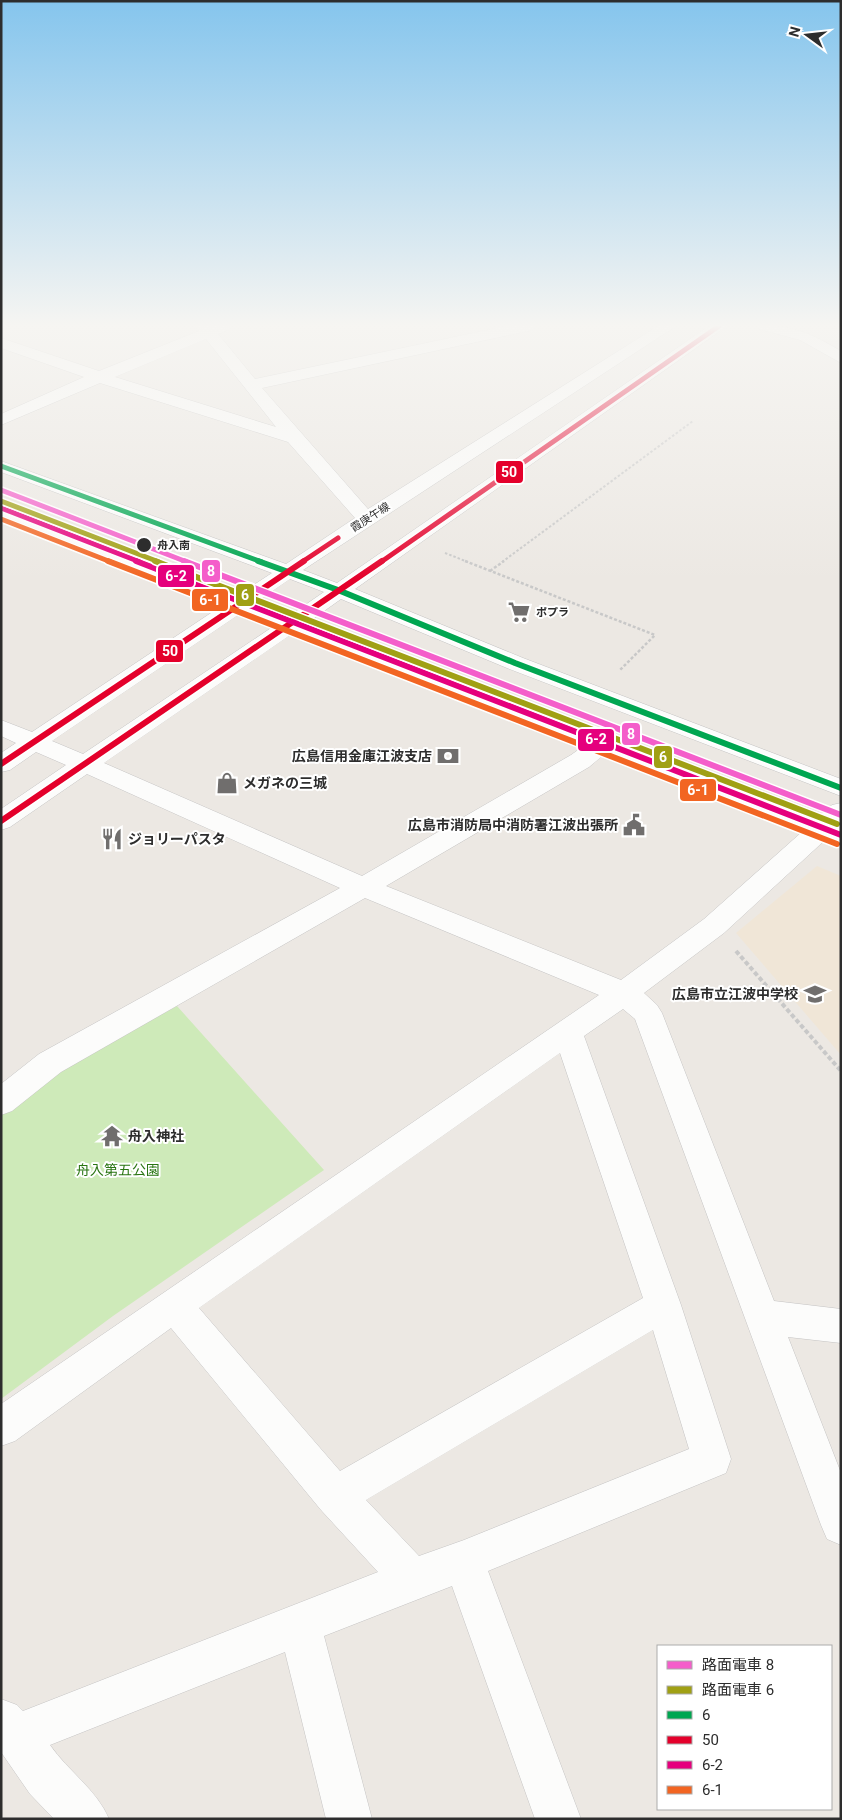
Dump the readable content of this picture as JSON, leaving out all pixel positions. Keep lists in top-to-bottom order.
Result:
{
  "streets": {
    "street": ["霞庚午線"]
  },
  "parks": ["舟入第五公園"],
  "places": {
    "other": ["舟入南"],
    "supermarket": ["ポプラ"],
    "bank": ["広島信用金庫江波支店"],
    "shop": ["メガネの三城"],
    "public building": ["広島市消防局中消防署江波出張所"],
    "restaurant": ["ジョリーパスタ"],
    "school or university": ["広島市立江波中学校"],
    "temple": ["舟入神社"]
  },
  "lines": [
    "transit line 50",
    "transit line 6",
    "tram line 8",
    "tram line 6",
    "transit line 6-2",
    "transit line 6-1"
  ],
  "legend": [
    "路面電車 8",
    "路面電車 6",
    "6",
    "50",
    "6-2",
    "6-1"
  ],
  "north": "left"
}
